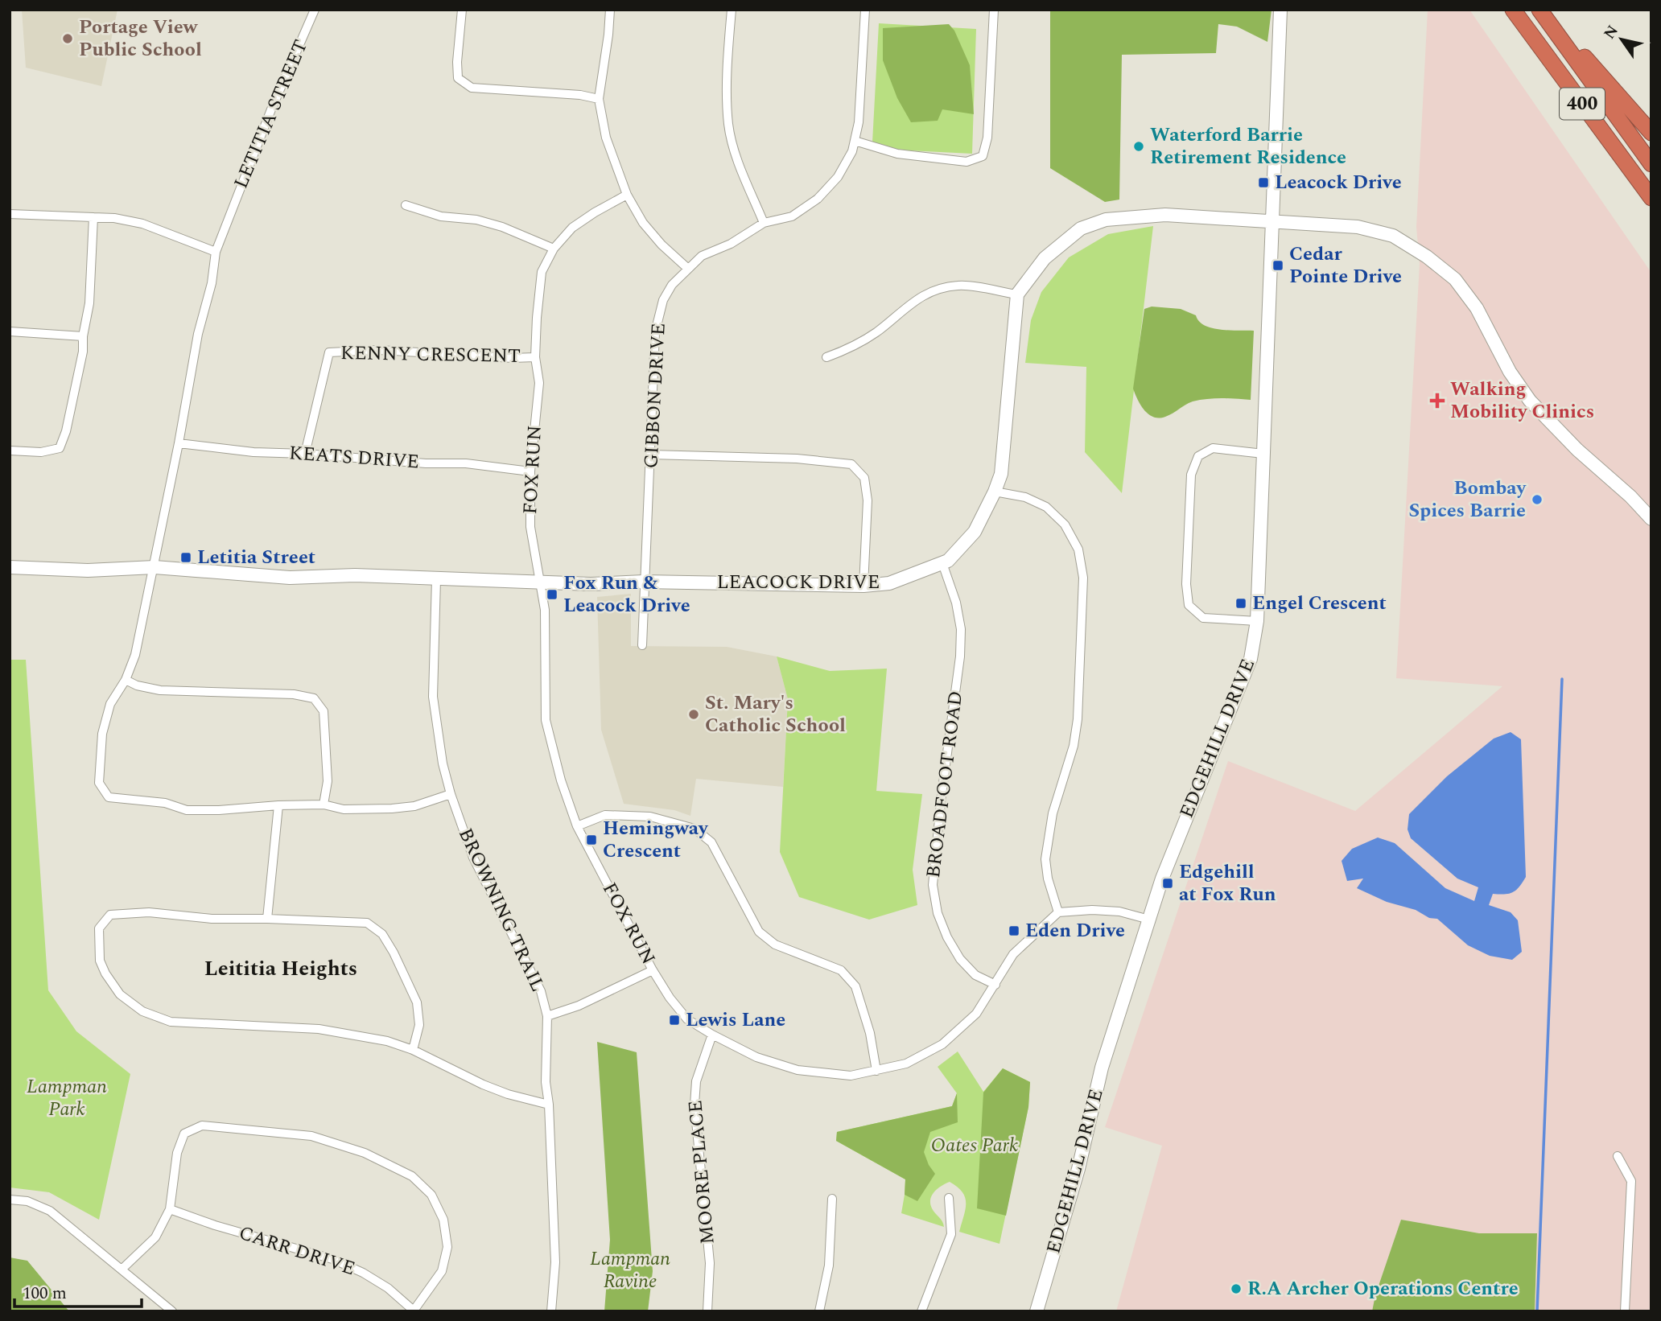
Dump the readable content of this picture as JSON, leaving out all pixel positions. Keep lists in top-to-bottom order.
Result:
{
  "streets": {
    "highway": ["400"],
    "street": [
      "LETITIA STREET",
      "KENNY CRESCENT",
      "GIBBON DRIVE",
      "KEATS DRIVE",
      "FOX RUN",
      "LEACOCK DRIVE",
      "EDGEHILL DRIVE",
      "BROADFOOT ROAD",
      "BROWNING TRAIL",
      "MOORE PLACE",
      "CARR DRIVE"
    ]
  },
  "crossings": [
    ["LETITIA STREET", "KEATS DRIVE"],
    ["LETITIA STREET", "LEACOCK DRIVE"],
    ["LETITIA STREET", "BROWNING TRAIL"],
    ["KENNY CRESCENT", "KEATS DRIVE"],
    ["KENNY CRESCENT", "FOX RUN"],
    ["GIBBON DRIVE", "LEACOCK DRIVE"],
    ["KEATS DRIVE", "FOX RUN"],
    ["FOX RUN", "LEACOCK DRIVE"],
    ["FOX RUN", "BROADFOOT ROAD"],
    ["FOX RUN", "MOORE PLACE"],
    ["LEACOCK DRIVE", "BROADFOOT ROAD"],
    ["LEACOCK DRIVE", "BROWNING TRAIL"]
  ],
  "districts": ["Leititia Heights"],
  "parks": ["Lampman Park", "Oates Park", "Lampman Ravine"],
  "places": {
    "other": [
      "Portage View Public School",
      "Waterford Barrie Retirement Residence",
      "Bombay Spices Barrie",
      "St. Mary's Catholic School",
      "R.A Archer Operations Centre"
    ],
    "transit": [
      "Leacock Drive",
      "Cedar Pointe Drive",
      "Letitia Street",
      "Fox Run & Leacock Drive",
      "Engel Crescent",
      "Hemingway Crescent",
      "Edgehill at Fox Run",
      "Eden Drive",
      "Lewis Lane"
    ],
    "health": ["Walking Mobility Clinics"]
  },
  "scale_bar": "100 m",
  "north": "top left"
}
